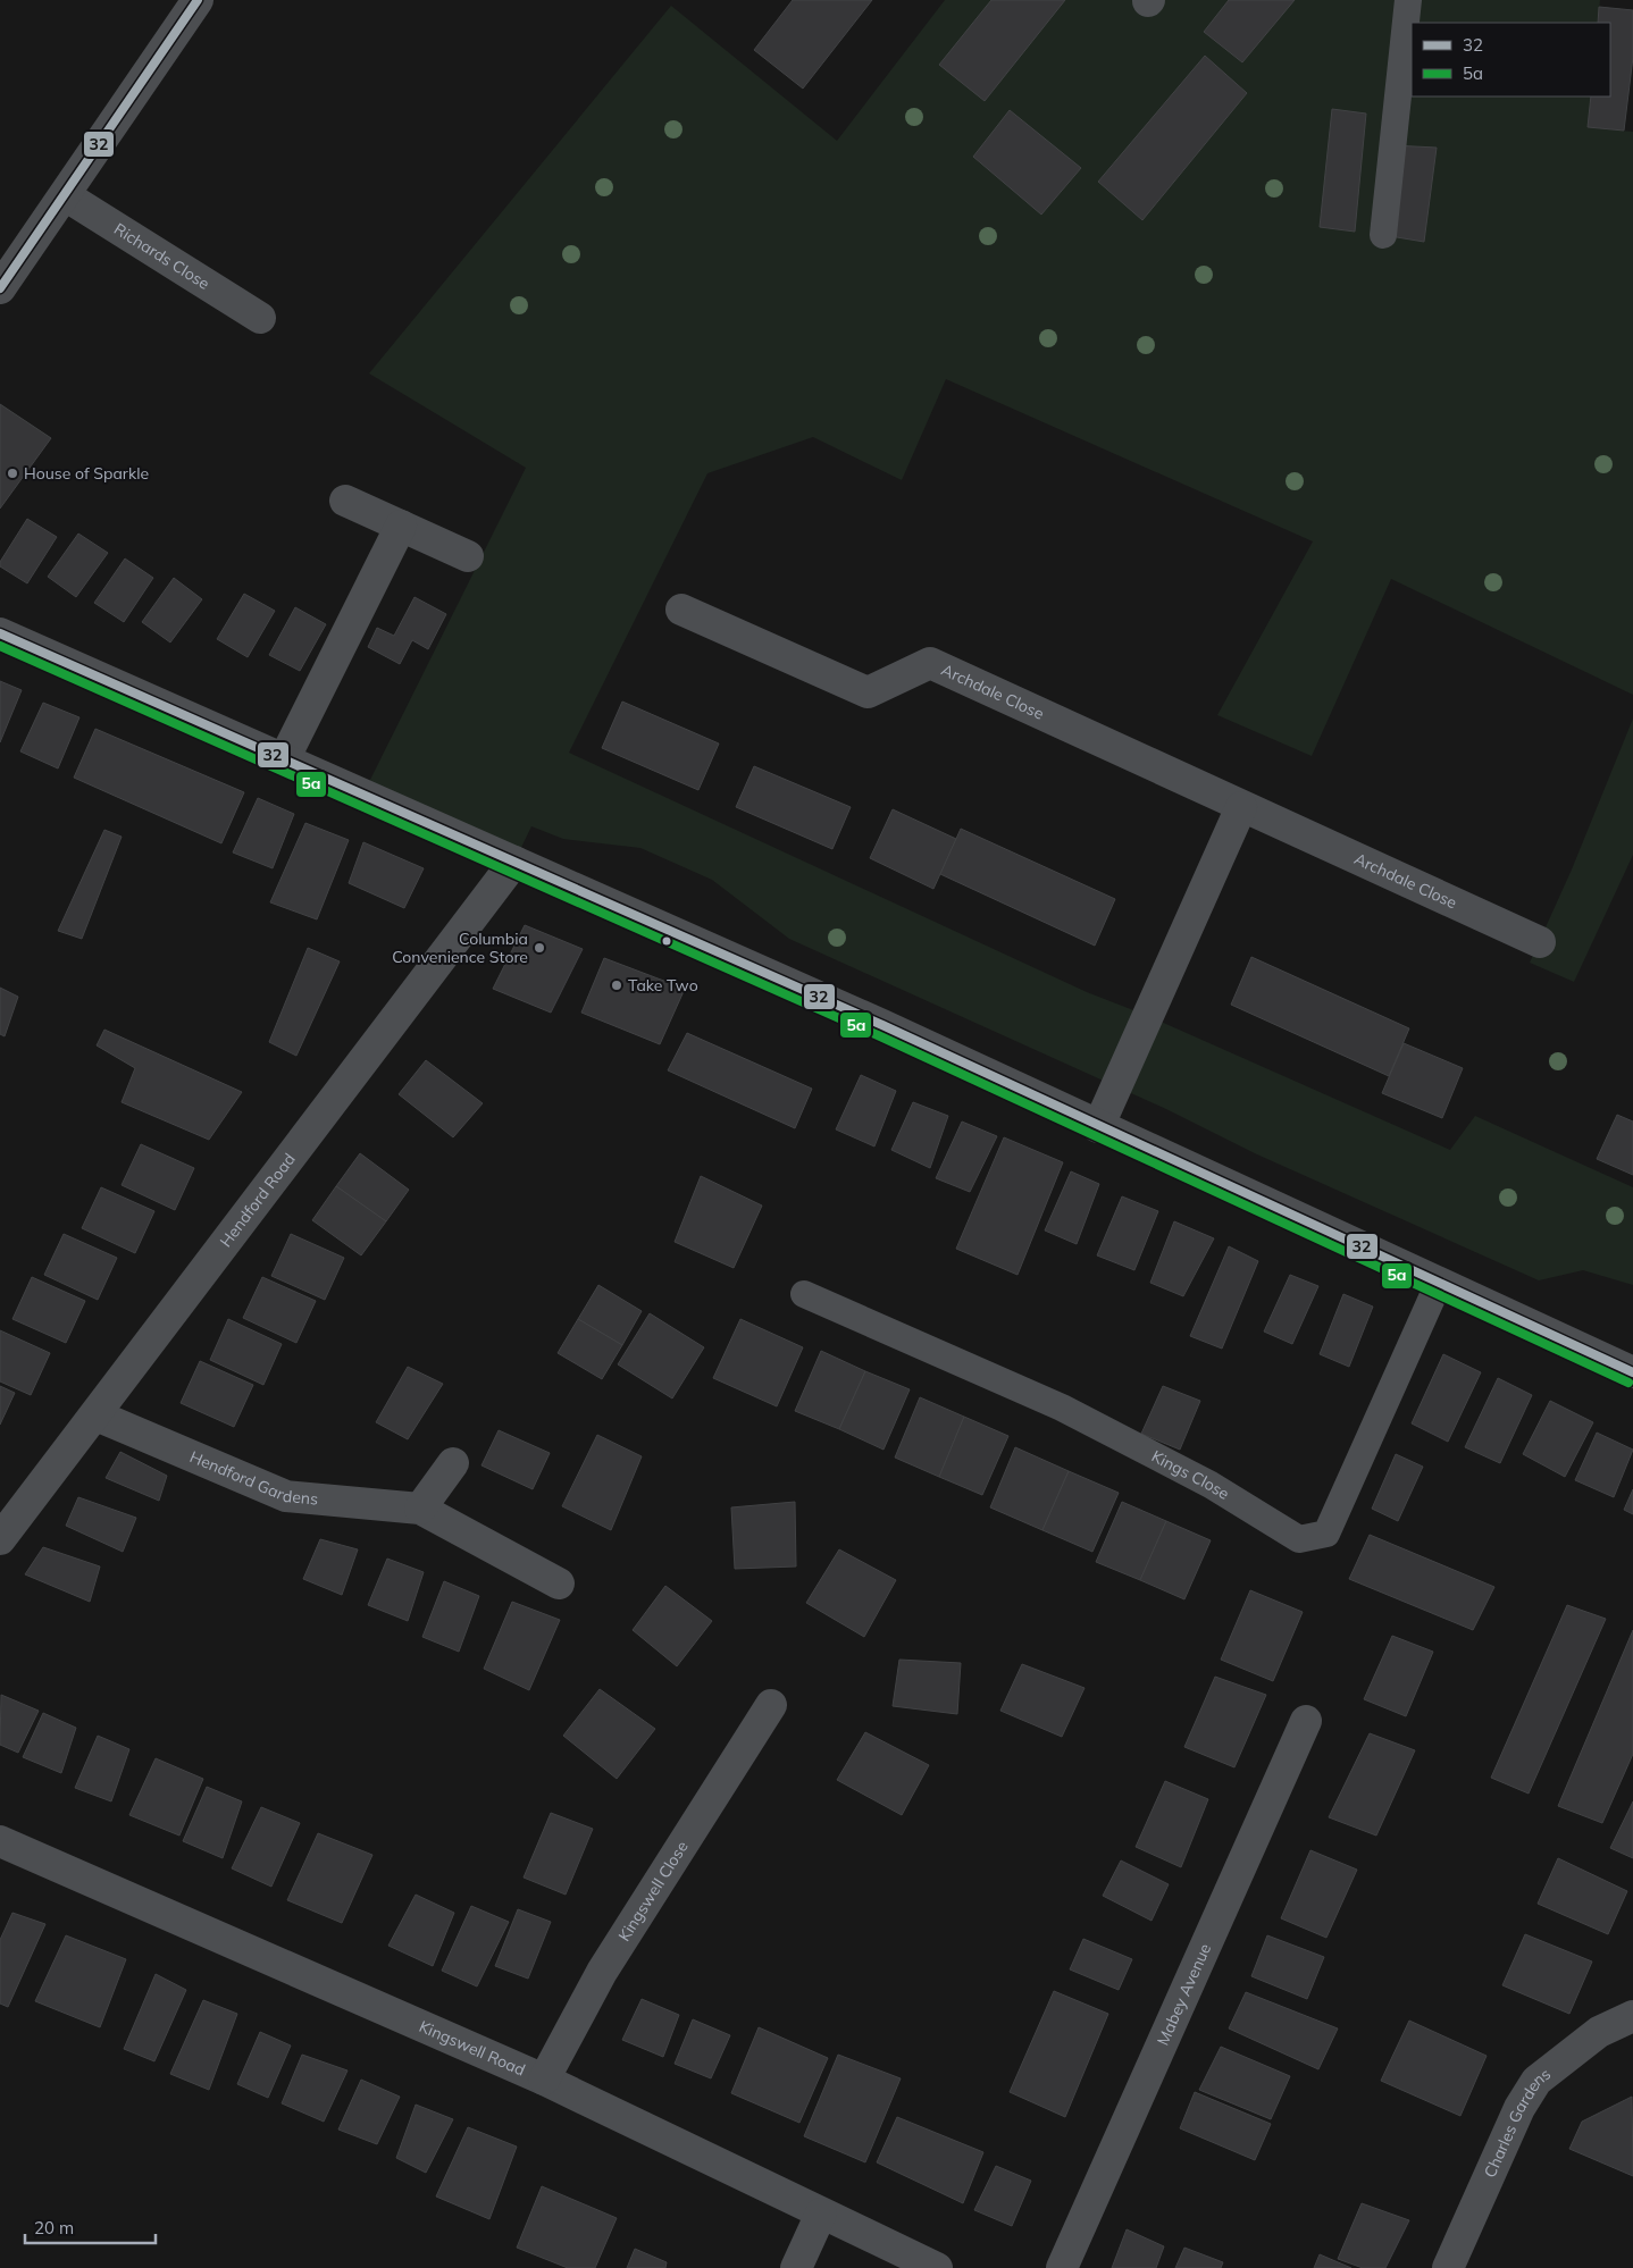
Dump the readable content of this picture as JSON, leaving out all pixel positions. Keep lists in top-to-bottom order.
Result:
{
  "streets": {
    "street": [
      "Richards Close",
      "Archdale Close",
      "Hendford Road",
      "Hendford Gardens",
      "Kingswell Close",
      "Mabey Avenue",
      "Kingswell Road",
      "Charles Gardens"
    ],
    "lane": ["Kings Close"]
  },
  "crossings": [
    ["Hendford Road", "Hendford Gardens"],
    ["Kingswell Close", "Kingswell Road"]
  ],
  "places": ["House of Sparkle", "Columbia Convenience Store", "Take Two"],
  "lines": ["transit line 32", "transit line 5a"],
  "legend": ["32", "5a"],
  "scale_bar": "20 m"
}
